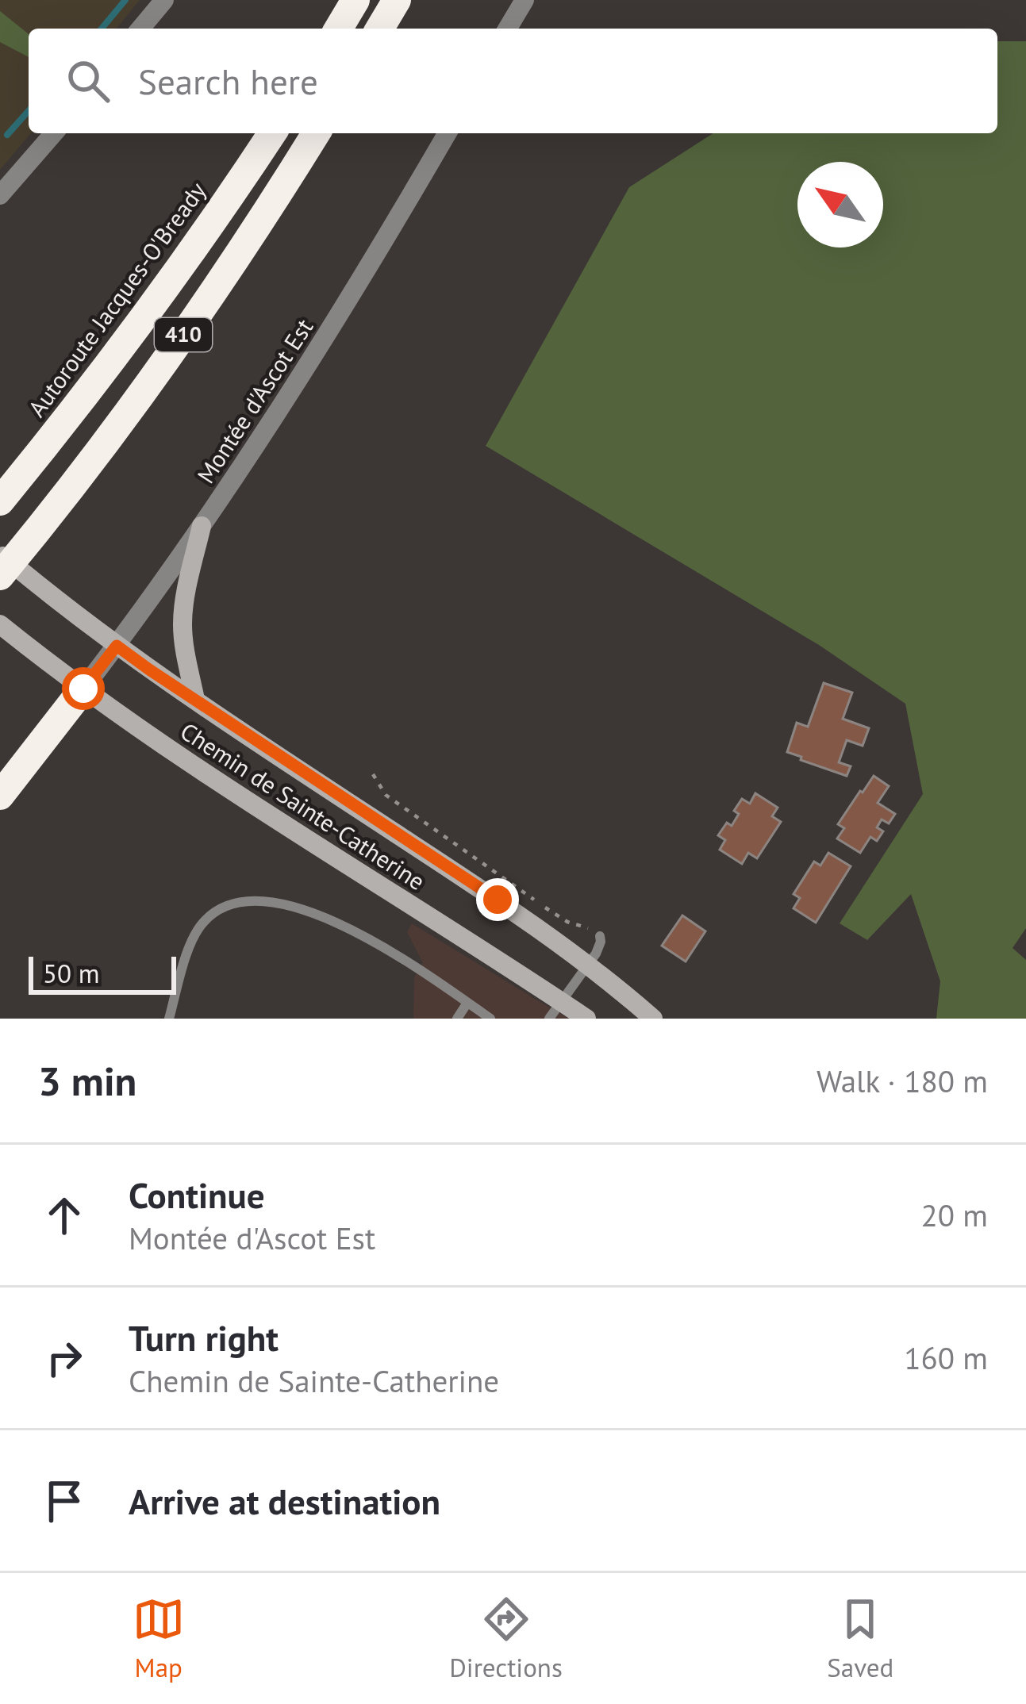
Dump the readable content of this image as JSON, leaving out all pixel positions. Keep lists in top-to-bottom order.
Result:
{
  "streets": {
    "highway": ["Autoroute Jacques-O'Bready", "410"],
    "main road": ["Chemin de Sainte-Catherine"],
    "street": ["Montée d'Ascot Est"]
  },
  "crossings": [
    ["Montée d'Ascot Est", "Chemin de Sainte-Catherine"]
  ],
  "scale_bar": "50 m",
  "north": "top left",
  "page": {
    "search": "Search here",
    "scale": "50 m",
    "heading": ["3 min", "Walk · 180 m"],
    "list": [
      ["Continue", "Montée d'Ascot Est", "20 m"],
      ["Turn right", "Chemin de Sainte-Catherine", "160 m"],
      "Arrive at destination"
    ],
    "nav": ["Map", "Directions", "Saved"]
  }
}
